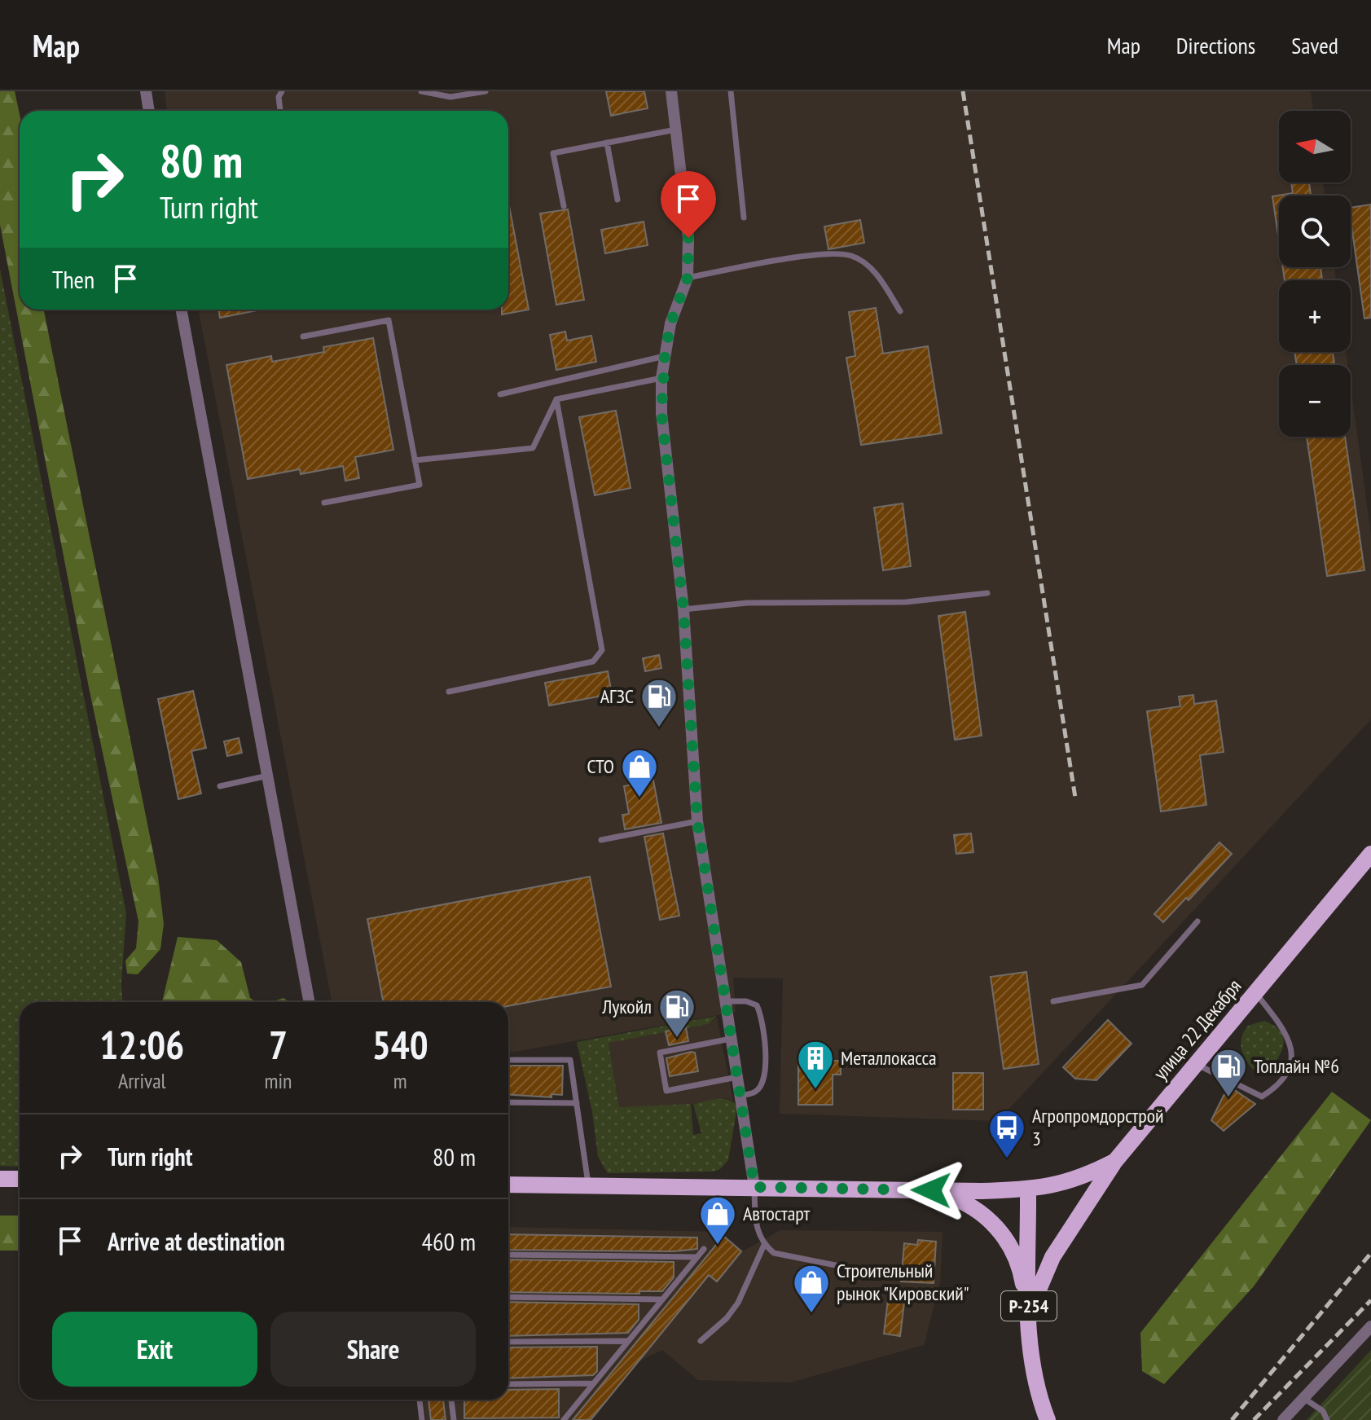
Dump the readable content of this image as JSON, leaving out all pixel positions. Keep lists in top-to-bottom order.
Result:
{
  "streets": {
    "main road": ["улица 22 Декабря", "Р-254"]
  },
  "crossings": [
    ["улица 22 Декабря", "Р-254"]
  ],
  "places": {
    "fuel station": ["АГЗС", "Лукойл", "Топлайн №6"],
    "shop": ["СТО", "Автостарт", "Строительный рынок \"Кировский\""],
    "building": ["Металлокасса"],
    "bus stop": ["Агропромдорстрой 3"]
  },
  "north": "left",
  "page": {
    "header": "Map",
    "nav": ["Map", "Directions", "Saved"],
    "map_buttons": ["+", "−"],
    "turn": ["80 m", "Turn right"],
    "then": "Then",
    "eta": [
      "12:06",
      "Arrival",
      "7",
      "min",
      "540",
      "m"
    ],
    "list": [
      {
        "name": "Turn right",
        "value": "80 m"
      },
      {
        "name": "Arrive at destination",
        "value": "460 m"
      }
    ],
    "buttons": ["Exit", "Share"]
  }
}
